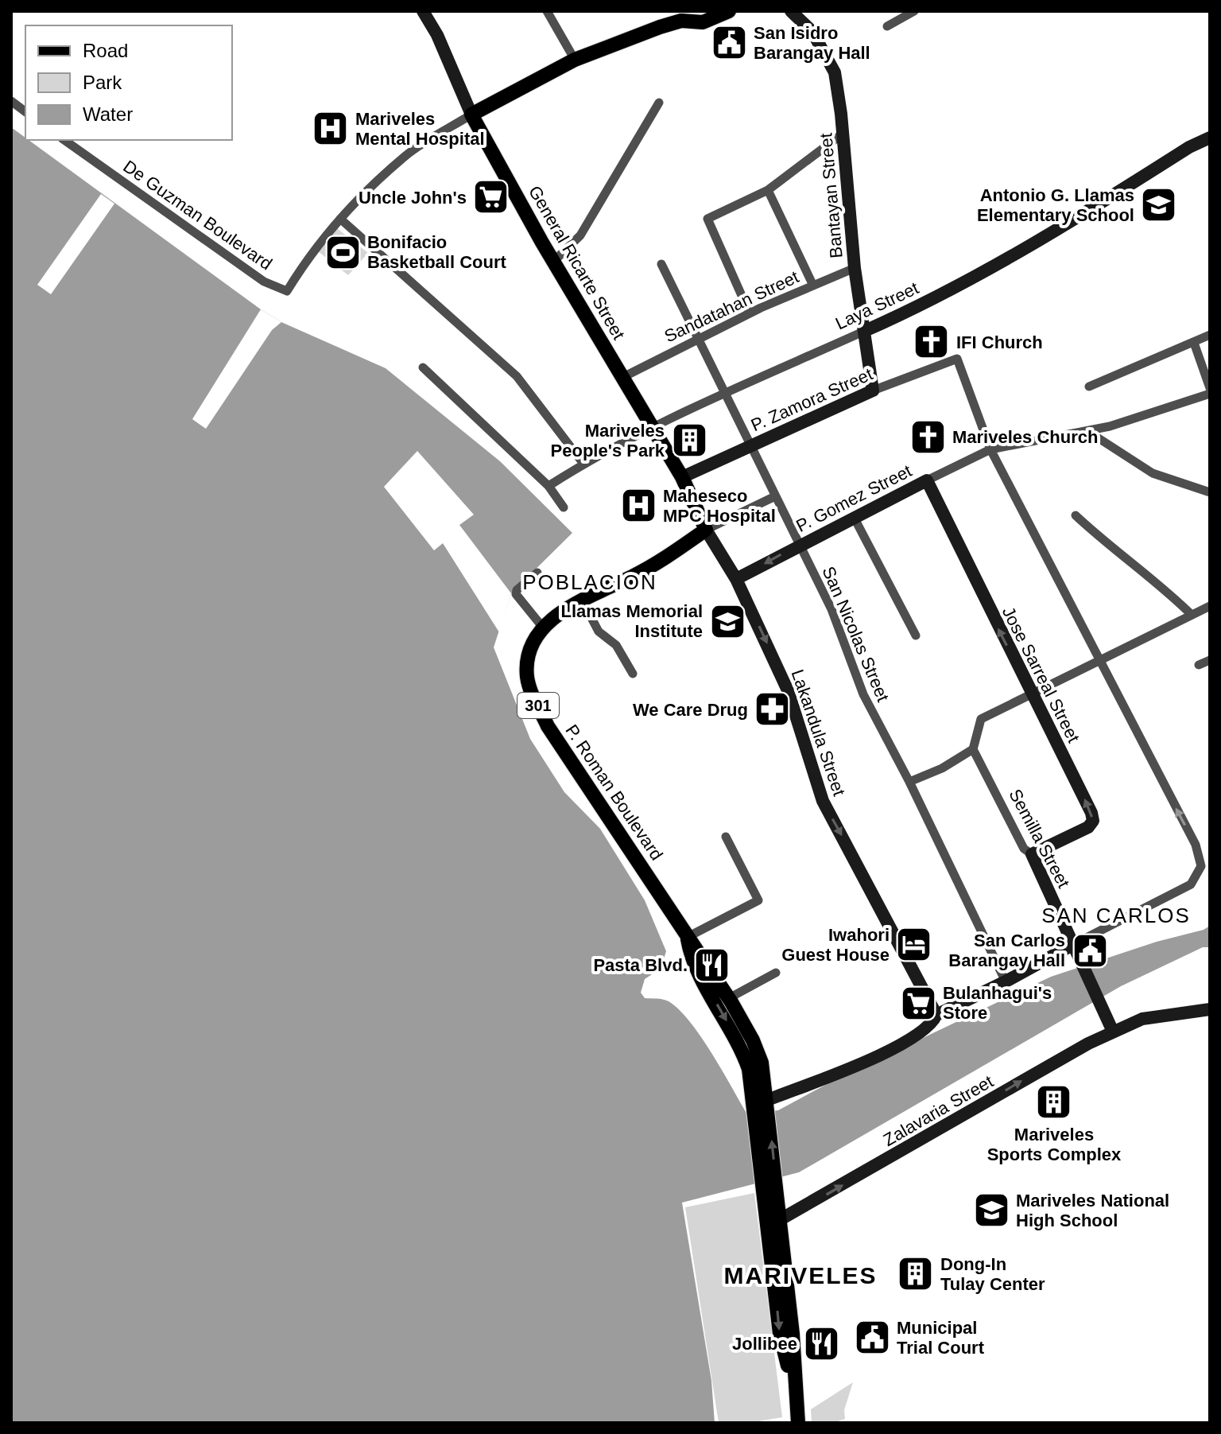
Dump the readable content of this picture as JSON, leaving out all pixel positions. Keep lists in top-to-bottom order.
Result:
{
  "streets": {
    "main road": ["General Ricarte Street", "301", "P. Roman Boulevard"],
    "street": [
      "Bantayan Street",
      "De Guzman Boulevard",
      "Laya Street",
      "Sandatahan Street",
      "P. Zamora Street",
      "P. Gomez Street",
      "San Nicolas Street",
      "Jose Sarreal Street",
      "Lakandula Street",
      "Semilla Street",
      "Zalavaria Street"
    ]
  },
  "crossings": [
    ["Bantayan Street", "Laya Street"],
    ["Bantayan Street", "Sandatahan Street"],
    ["Bantayan Street", "P. Zamora Street"],
    ["General Ricarte Street", "Laya Street"],
    ["General Ricarte Street", "Sandatahan Street"],
    ["General Ricarte Street", "P. Zamora Street"],
    ["General Ricarte Street", "Lakandula Street"],
    ["General Ricarte Street", "P. Roman Boulevard"],
    ["Laya Street", "San Nicolas Street"],
    ["Sandatahan Street", "San Nicolas Street"],
    ["P. Zamora Street", "P. Gomez Street"],
    ["P. Zamora Street", "San Nicolas Street"],
    ["P. Gomez Street", "San Nicolas Street"],
    ["P. Gomez Street", "Jose Sarreal Street"],
    ["P. Gomez Street", "Lakandula Street"],
    ["Jose Sarreal Street", "Semilla Street"],
    ["Lakandula Street", "P. Roman Boulevard"],
    ["P. Roman Boulevard", "Zalavaria Street"],
    ["Semilla Street", "Zalavaria Street"]
  ],
  "one_way": ["Lakandula Street"],
  "districts": ["POBLACION", "SAN CARLOS", "MARIVELES"],
  "places": {
    "public building": ["San Isidro Barangay Hall", "San Carlos Barangay Hall", "Municipal Trial Court"],
    "hospital": ["Mariveles Mental Hospital", "Maheseco MPC Hospital"],
    "supermarket": ["Uncle John's", "Bulanhagui's Store"],
    "school or university": ["Antonio G. Llamas Elementary School", "Llamas Memorial Institute", "Mariveles National High School"],
    "sports": ["Bonifacio Basketball Court"],
    "church": ["IFI Church", "Mariveles Church"],
    "building": ["Mariveles People's Park", "Mariveles Sports Complex", "Dong-In Tulay Center"],
    "pharmacy": ["We Care Drug"],
    "hotel": ["Iwahori Guest House"],
    "restaurant": ["Pasta Blvd.", "Jollibee"]
  },
  "legend": ["Road", "Park", "Water"]
}
